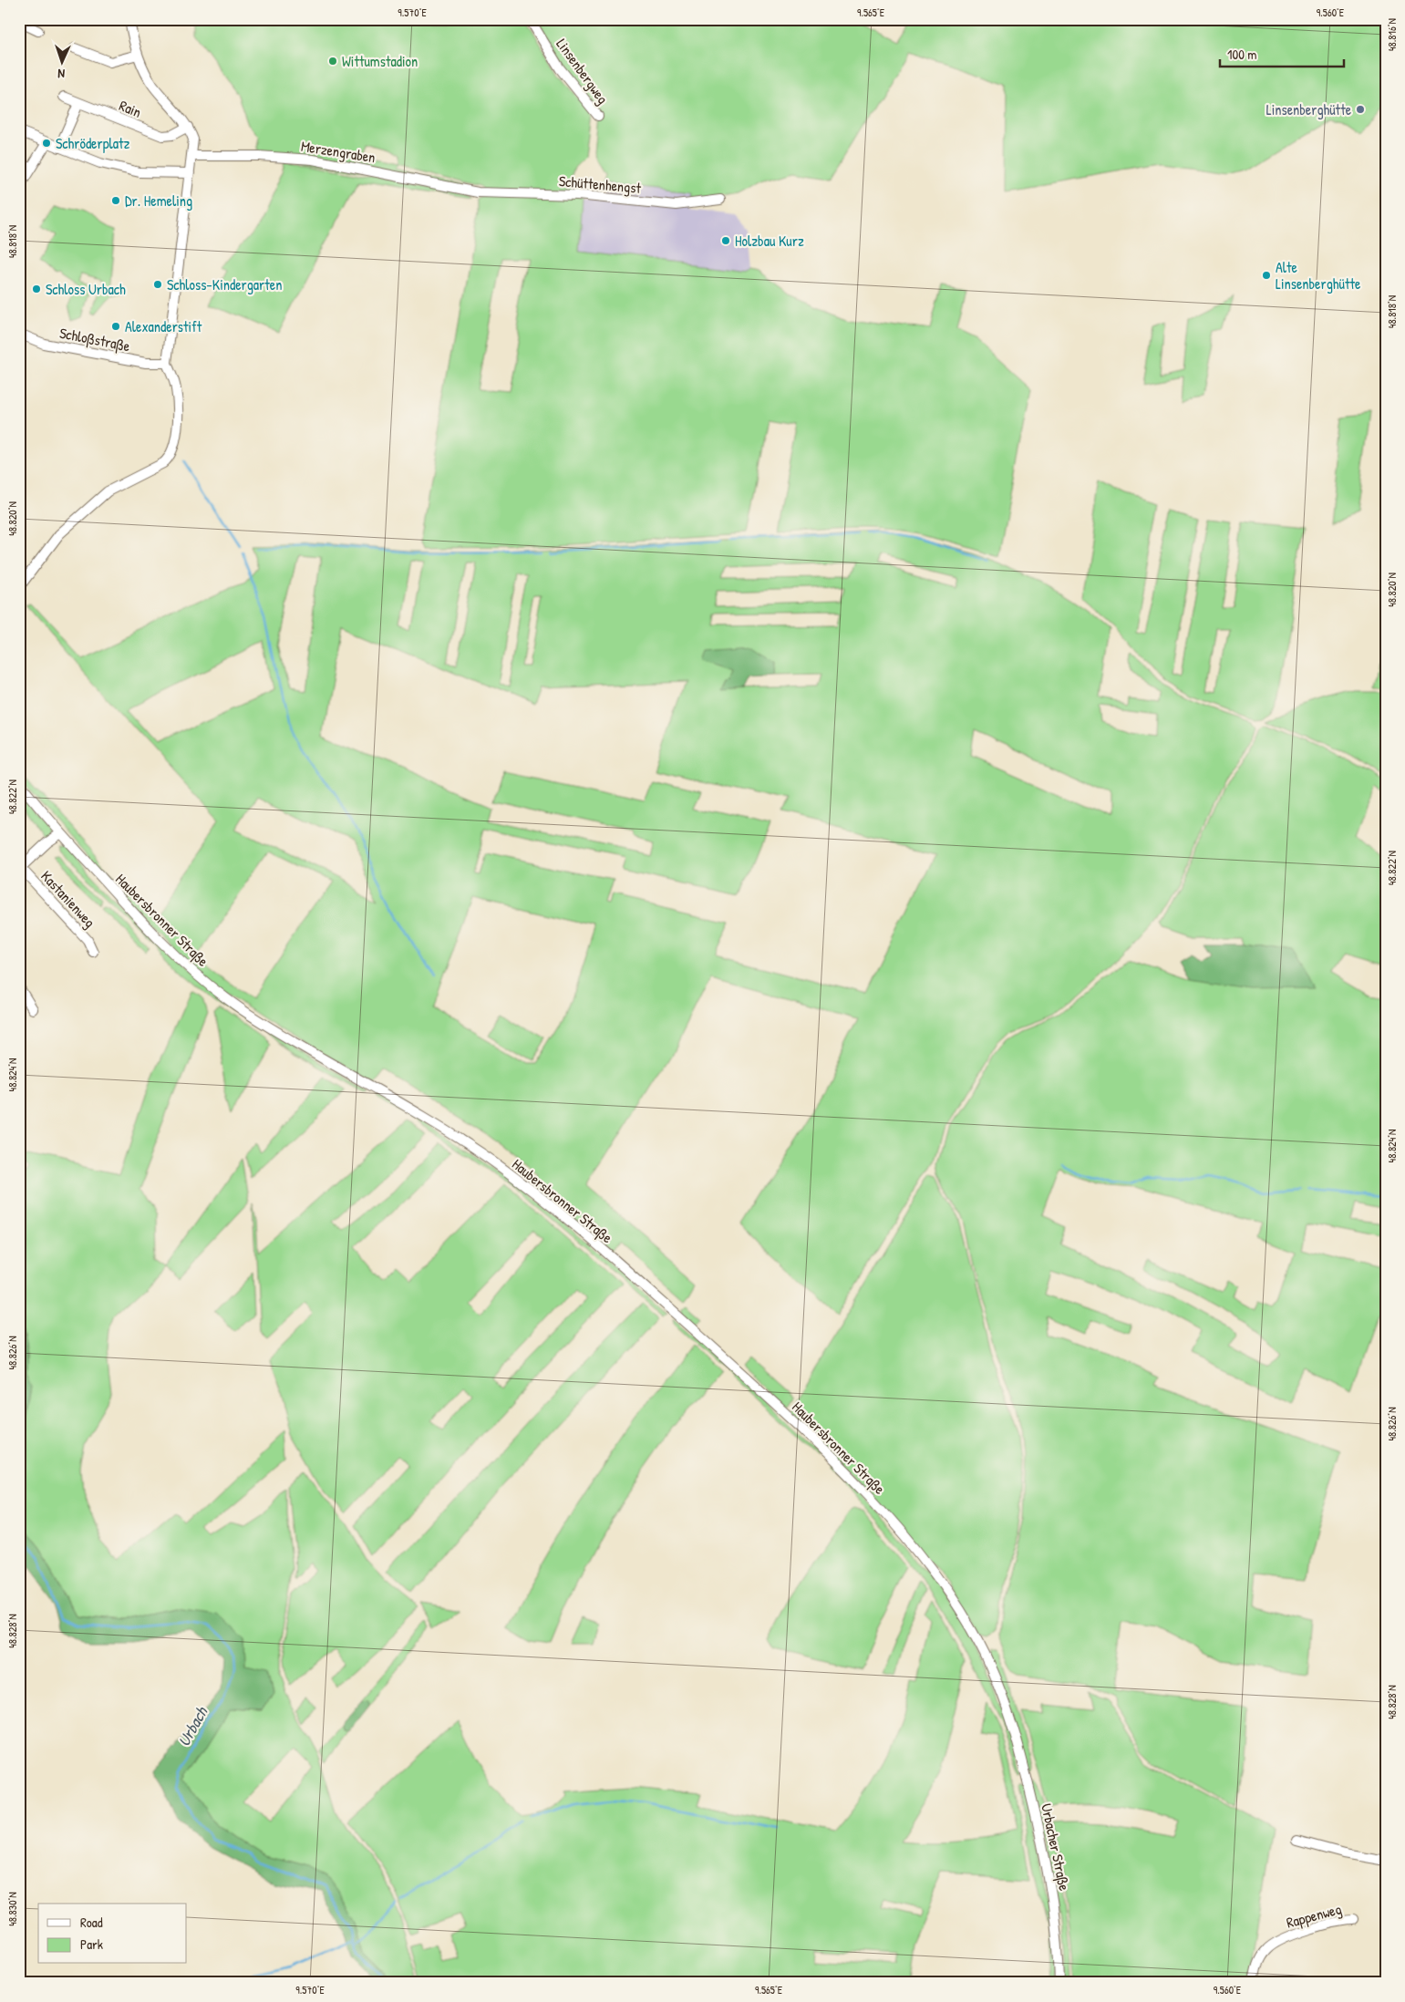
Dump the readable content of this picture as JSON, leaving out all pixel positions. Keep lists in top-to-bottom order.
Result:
{
  "streets": {
    "street": [
      "Linsenbergweg",
      "Rain",
      "Merzengraben",
      "Schüttenhengst",
      "Schloßstraße",
      "Kastanienweg",
      "Haubersbronner Straße",
      "Urbacher Straße",
      "Rappenweg"
    ]
  },
  "crossings": [
    ["Merzengraben", "Schüttenhengst"],
    ["Haubersbronner Straße", "Urbacher Straße"]
  ],
  "water": ["Urbach"],
  "places": [
    "Wittumstadion",
    "Linsenberghütte",
    "Schröderplatz",
    "Dr. Hemeling",
    "Holzbau Kurz",
    "Alte Linsenberghütte",
    "Schloss-Kindergarten",
    "Schloss Urbach",
    "Alexanderstift"
  ],
  "legend": ["Road", "Park"],
  "scale_bar": "100 m",
  "north": "bottom",
  "coordinates": [
    "9.570°E",
    "9.565°E",
    "9.560°E",
    "48.816°N",
    "48.818°N",
    "48.820°N",
    "48.822°N",
    "48.824°N",
    "48.826°N",
    "48.828°N",
    "48.830°N"
  ]
}
